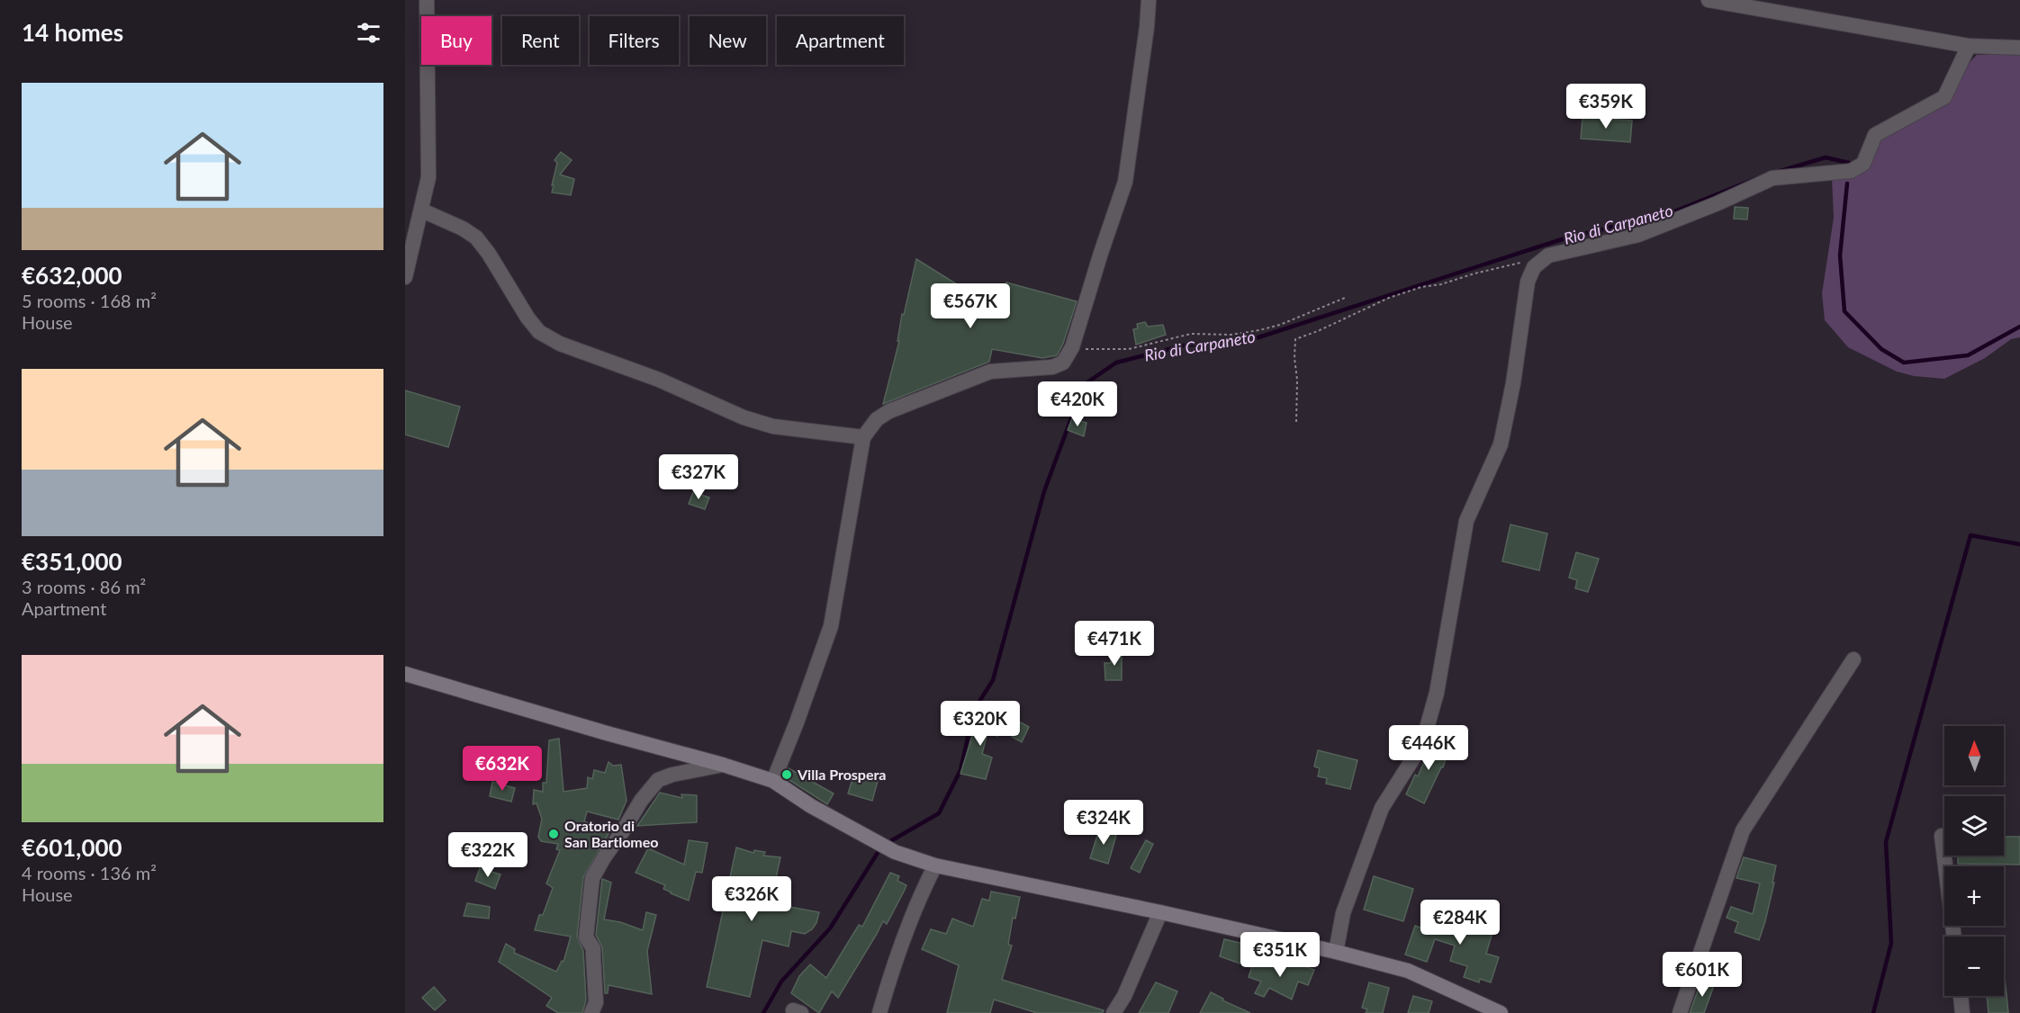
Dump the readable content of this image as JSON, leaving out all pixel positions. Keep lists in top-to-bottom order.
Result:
{
  "water": ["Rio di Carpaneto"],
  "places": ["Villa Prospera", "Oratorio di San Bartlomeo"],
  "north": "top",
  "page": {
    "heading": "14 homes",
    "chip": [
      "Buy",
      "Rent",
      "Filters",
      "New",
      "Apartment"
    ],
    "list": [
      {
        "name": "€632,000",
        "note": "5 rooms · 168 m² · House"
      },
      {
        "name": "€351,000",
        "note": "3 rooms · 86 m² · Apartment"
      },
      {
        "name": "€601,000",
        "note": "4 rooms · 136 m² · House"
      }
    ],
    "price": [
      "€359K",
      "€567K",
      "€420K",
      "€327K",
      "€471K",
      "€320K",
      "€446K",
      "€632K",
      "€324K",
      "€322K",
      "€326K",
      "€284K",
      "€351K",
      "€601K"
    ],
    "map_buttons": ["+", "−"]
  }
}
